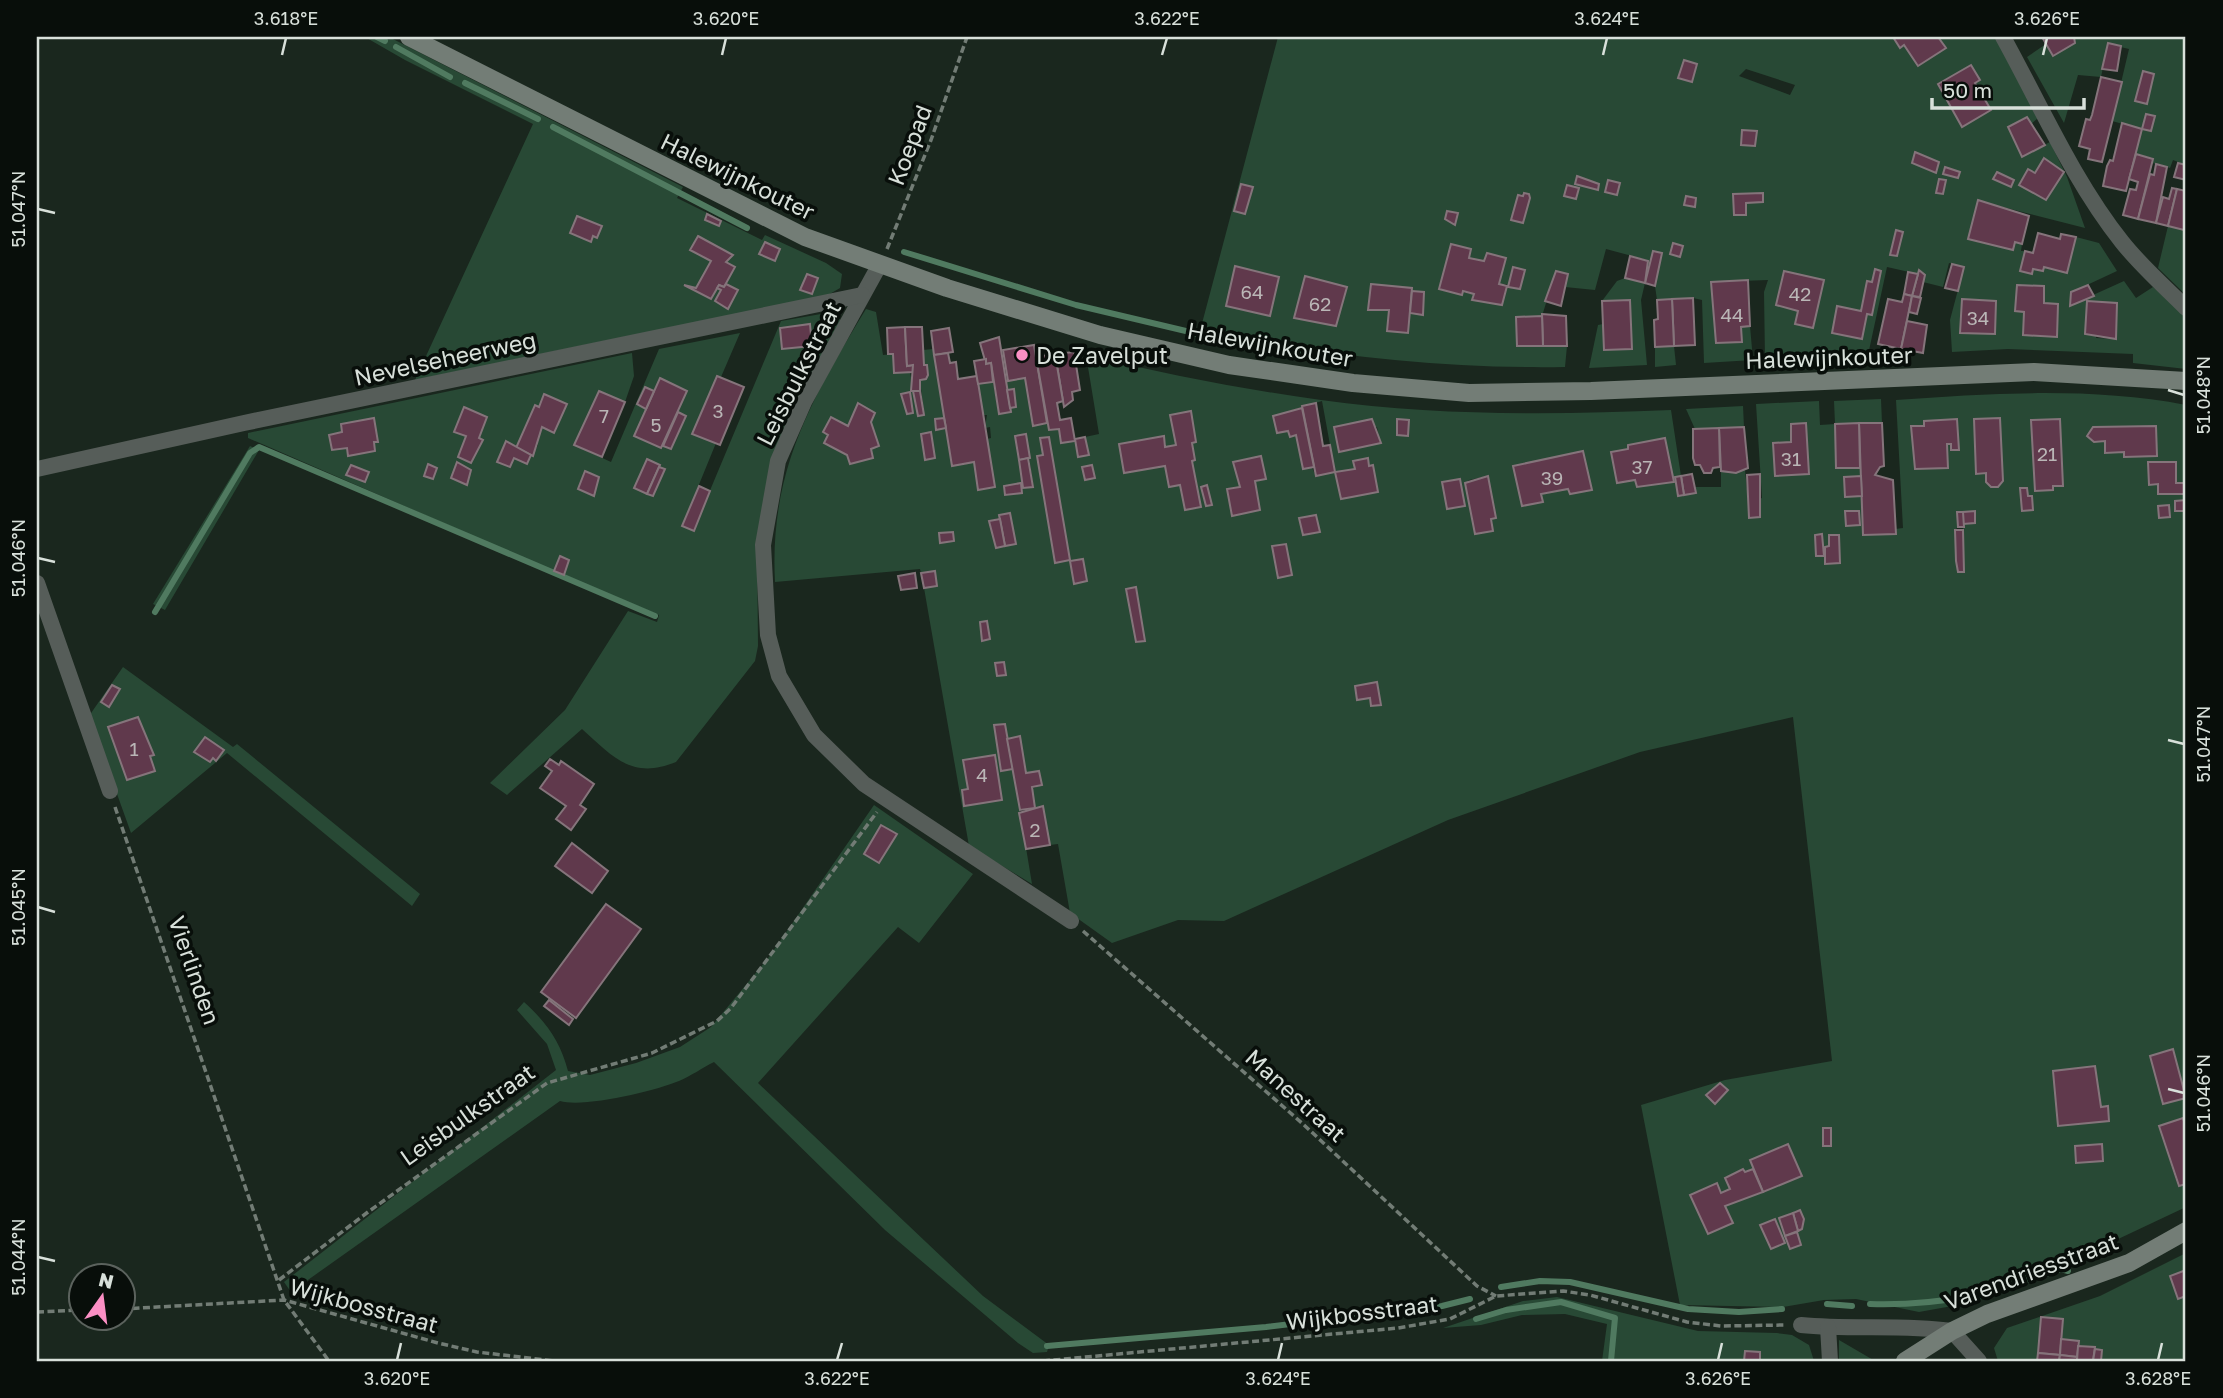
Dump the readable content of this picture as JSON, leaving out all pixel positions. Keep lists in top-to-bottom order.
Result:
{
  "streets": {
    "street": [
      "Halewijnkouter",
      "Nevelseheerweg",
      "Leisbulkstraat",
      "Varendriesstraat"
    ],
    "path": [
      "Koepad",
      "Vierlinden",
      "Manestraat",
      "Wijkbosstraat"
    ]
  },
  "crossings": [
    ["Koepad", "Halewijnkouter"],
    ["Koepad", "Leisbulkstraat"],
    ["Halewijnkouter", "Leisbulkstraat"],
    ["Nevelseheerweg", "Leisbulkstraat"],
    ["Leisbulkstraat", "Vierlinden"],
    ["Leisbulkstraat", "Manestraat"],
    ["Vierlinden", "Wijkbosstraat"],
    ["Manestraat", "Wijkbosstraat"],
    ["Varendriesstraat", "Wijkbosstraat"]
  ],
  "places": ["De Zavelput"],
  "house_numbers": [
    "64",
    "42",
    "62",
    "44",
    "34",
    "3",
    "7",
    "5",
    "21",
    "31",
    "37",
    "39",
    "1",
    "4",
    "2"
  ],
  "scale_bar": "50 m",
  "north": "top",
  "coordinates": [
    "3.618°E",
    "3.620°E",
    "3.622°E",
    "3.624°E",
    "3.626°E",
    "51.047°N",
    "51.048°N",
    "51.046°N",
    "51.045°N",
    "51.044°N",
    "3.628°E"
  ]
}
